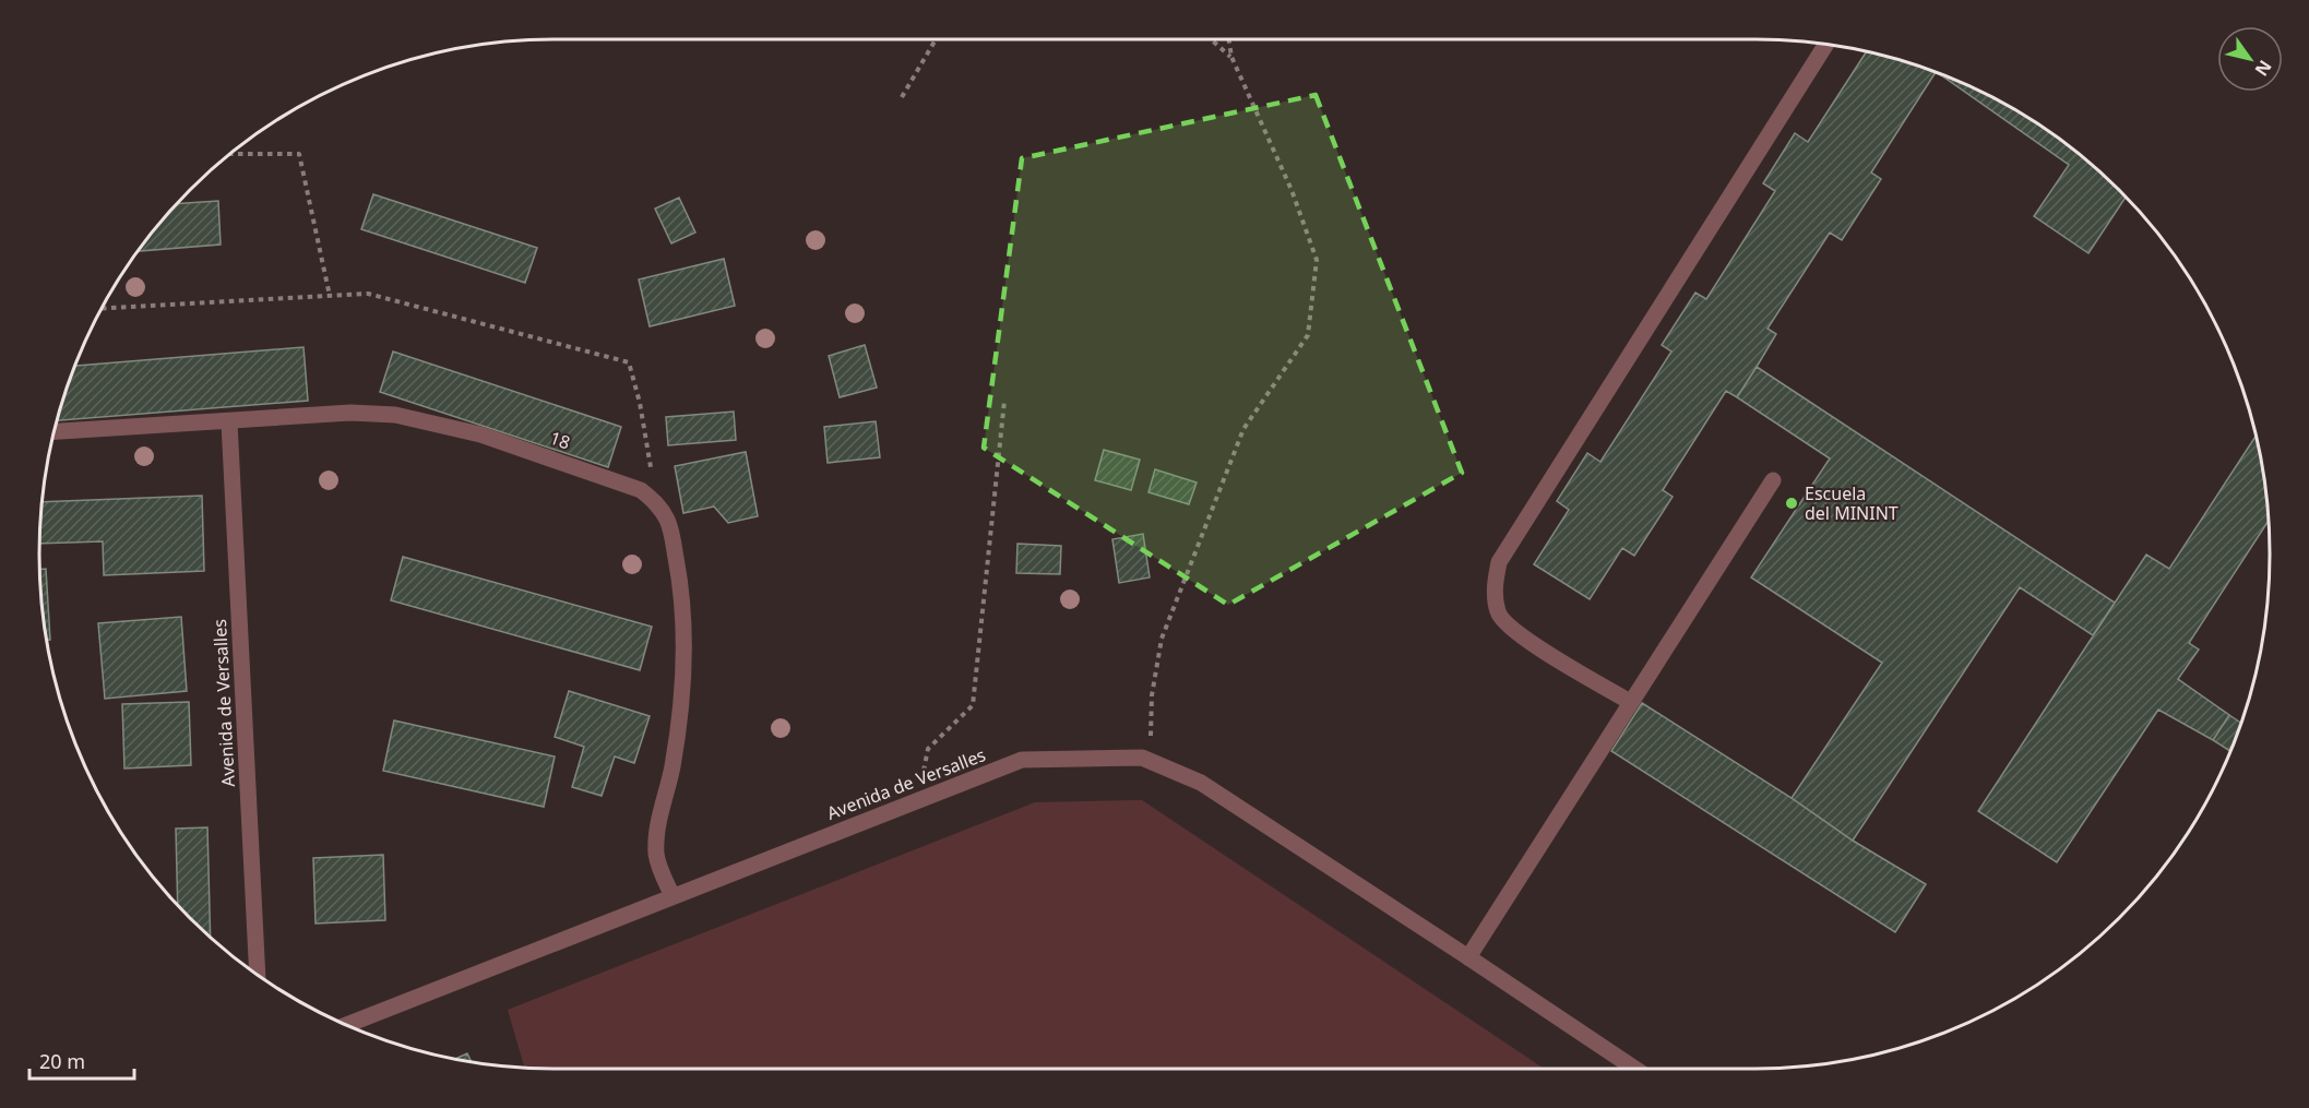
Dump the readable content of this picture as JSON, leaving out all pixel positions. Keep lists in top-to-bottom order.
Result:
{
  "streets": {
    "street": ["18", "Avenida de Versalles"]
  },
  "crossings": [
    ["18", "Avenida de Versalles"]
  ],
  "places": ["Escuela del MININT"],
  "scale_bar": "20 m",
  "north": "bottom right"
}
